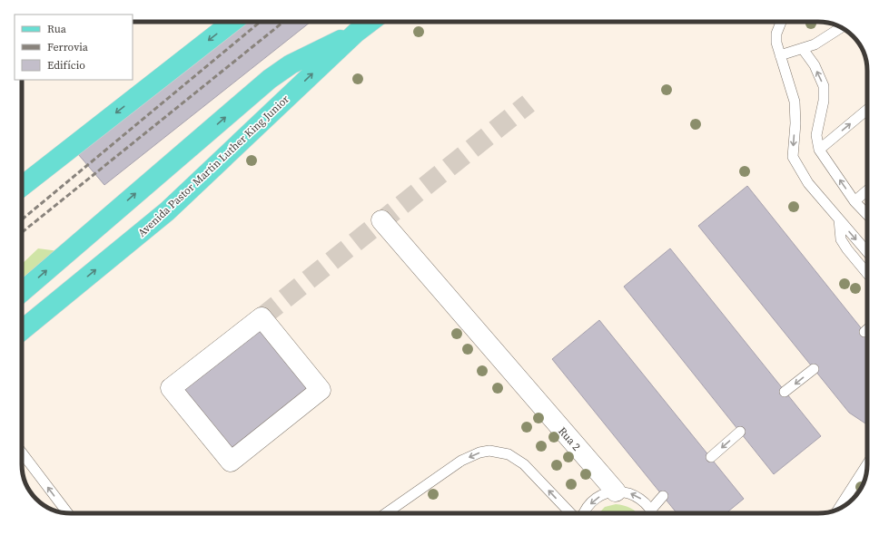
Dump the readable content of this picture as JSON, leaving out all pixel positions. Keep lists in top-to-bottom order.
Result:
{
  "streets": {
    "main road": ["Avenida Pastor Martin Luther King Junior"],
    "street": ["Rua 2"]
  },
  "legend": ["Rua", "Ferrovia", "Edifício"]
}
